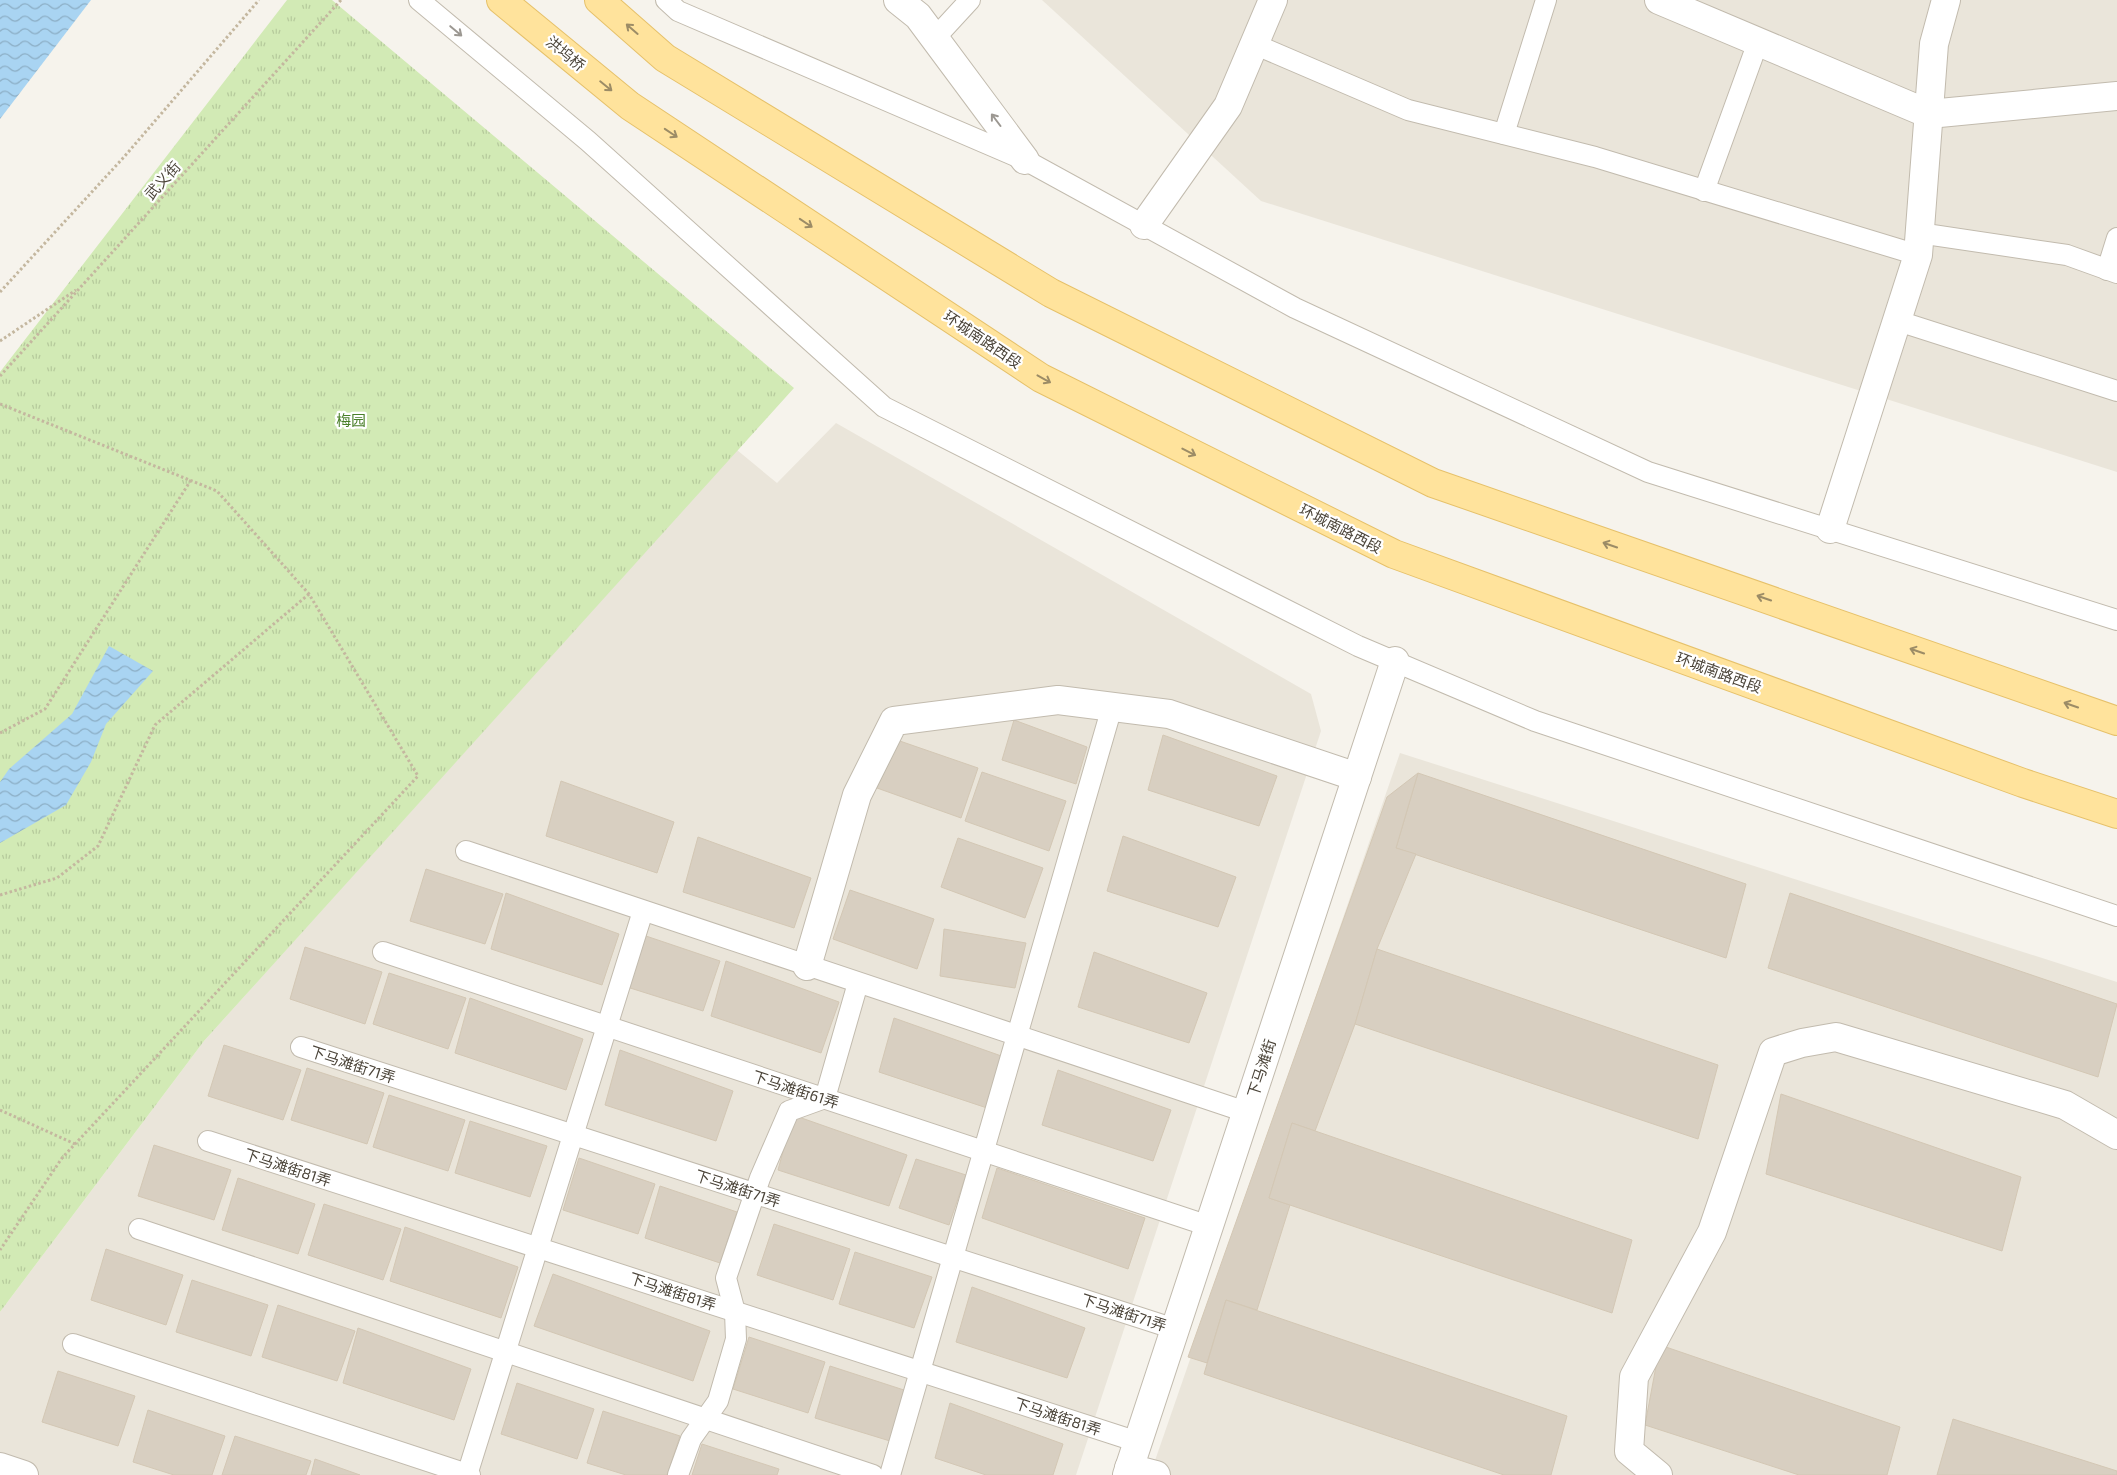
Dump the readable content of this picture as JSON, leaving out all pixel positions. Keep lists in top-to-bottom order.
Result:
{
  "streets": {
    "main road": ["洪坞桥", "环城南路西段"],
    "street": ["下马滩街"],
    "lane": ["下马滩街71弄", "下马滩街61弄", "下马滩街81弄"],
    "path": ["武义街"]
  },
  "crossings": [
    ["洪坞桥", "环城南路西段"],
    ["下马滩街71弄", "下马滩街"],
    ["下马滩街", "下马滩街61弄"],
    ["下马滩街", "下马滩街81弄"]
  ],
  "parks": ["梅园"]
}
